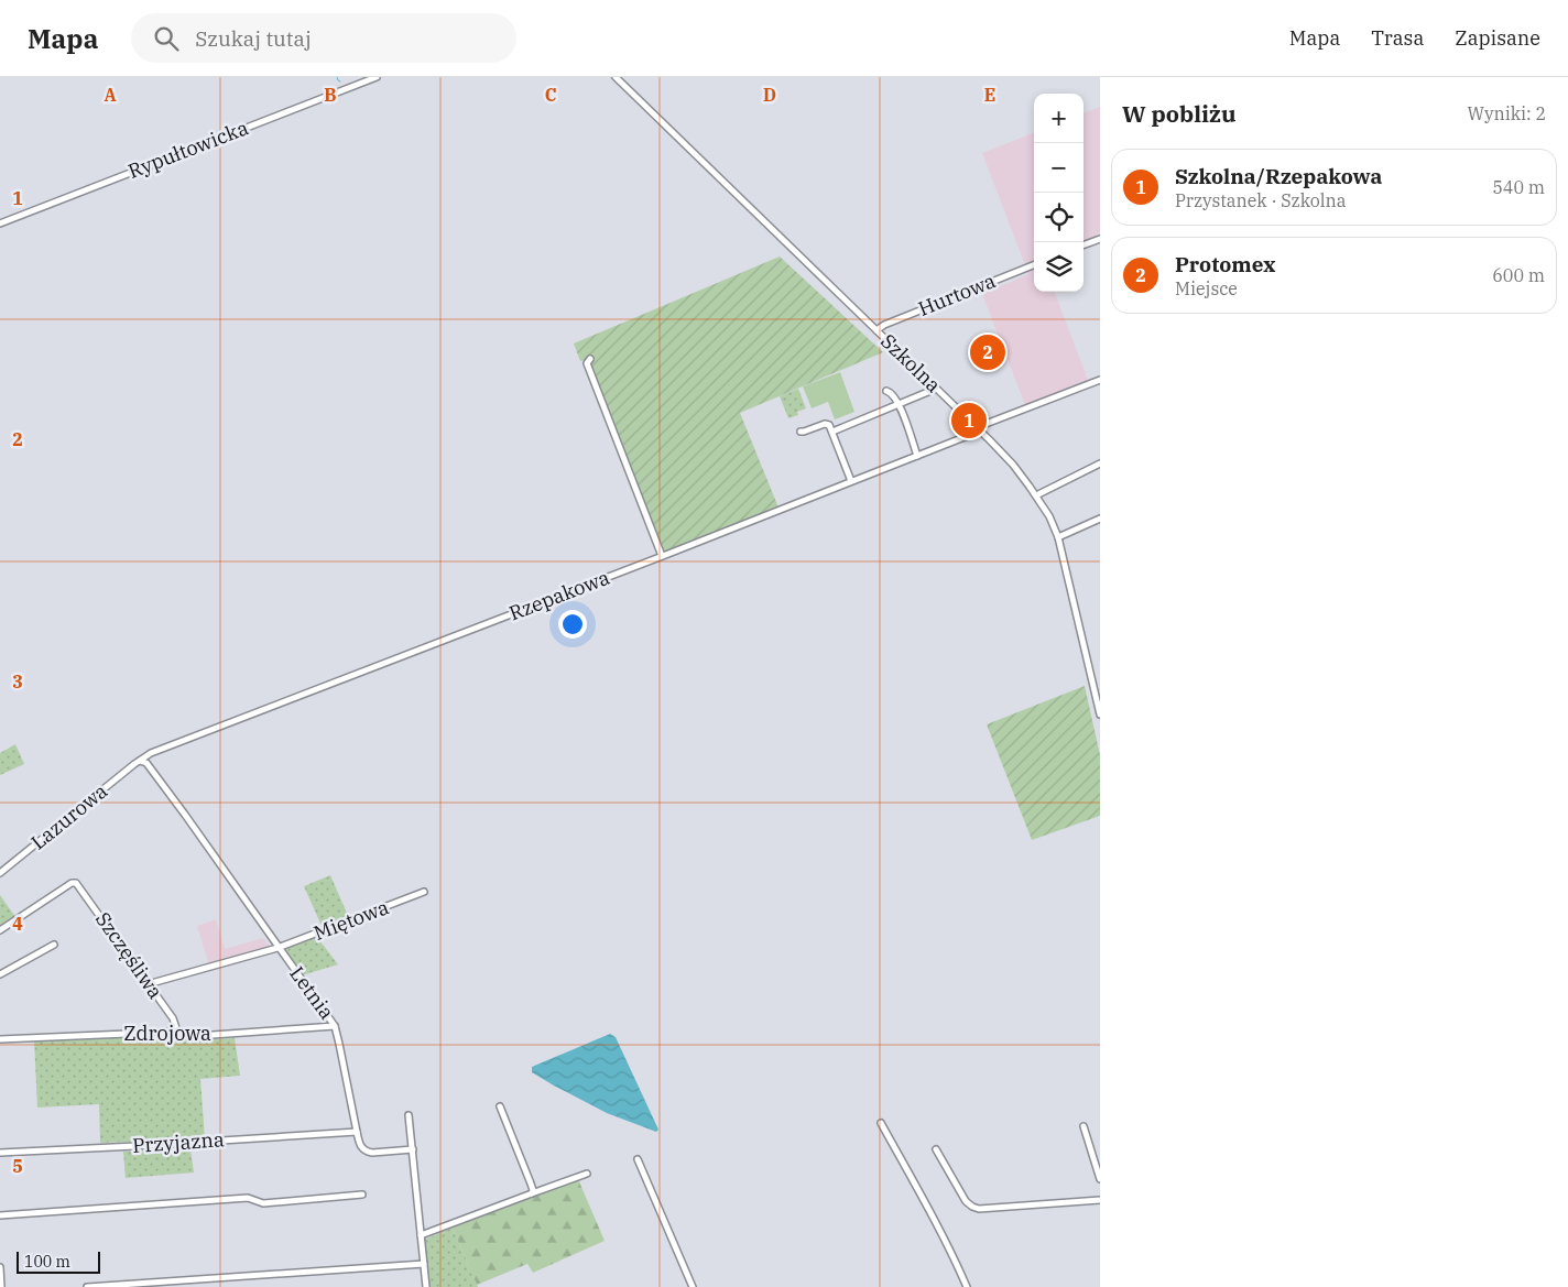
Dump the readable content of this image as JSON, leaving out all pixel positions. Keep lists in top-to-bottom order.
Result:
{
  "streets": {
    "street": [
      "Rypułtowicka",
      "Hurtowa",
      "Szkolna",
      "Rzepakowa",
      "Lazurowa",
      "Miętowa",
      "Szczęśliwa",
      "Letnia",
      "Zdrojowa",
      "Przyjazna"
    ]
  },
  "crossings": [
    ["Hurtowa", "Szkolna"],
    ["Szkolna", "Rzepakowa"],
    ["Rzepakowa", "Lazurowa"],
    ["Rzepakowa", "Letnia"],
    ["Lazurowa", "Letnia"],
    ["Miętowa", "Szczęśliwa"],
    ["Miętowa", "Letnia"],
    ["Szczęśliwa", "Zdrojowa"],
    ["Letnia", "Zdrojowa"],
    ["Letnia", "Przyjazna"]
  ],
  "scale_bar": "100 m",
  "page": {
    "header": "Mapa",
    "search": "Szukaj tutaj",
    "nav": ["Mapa", "Trasa", "Zapisane"],
    "heading": ["W pobliżu", "Wyniki: 2"],
    "map_buttons": ["+", "−"],
    "list": [
      {
        "mark": "1",
        "name": "Szkolna/Rzepakowa",
        "note": "Przystanek · Szkolna",
        "value": "540 m"
      },
      {
        "mark": "2",
        "name": "Protomex",
        "note": "Miejsce",
        "value": "600 m"
      }
    ],
    "pins": ["2", "1"],
    "scale": "100 m"
  },
  "grid": {
    "columns": [
      "A",
      "B",
      "C",
      "D",
      "E"
    ],
    "rows": [
      "1",
      "2",
      "3",
      "4",
      "5"
    ]
  }
}
